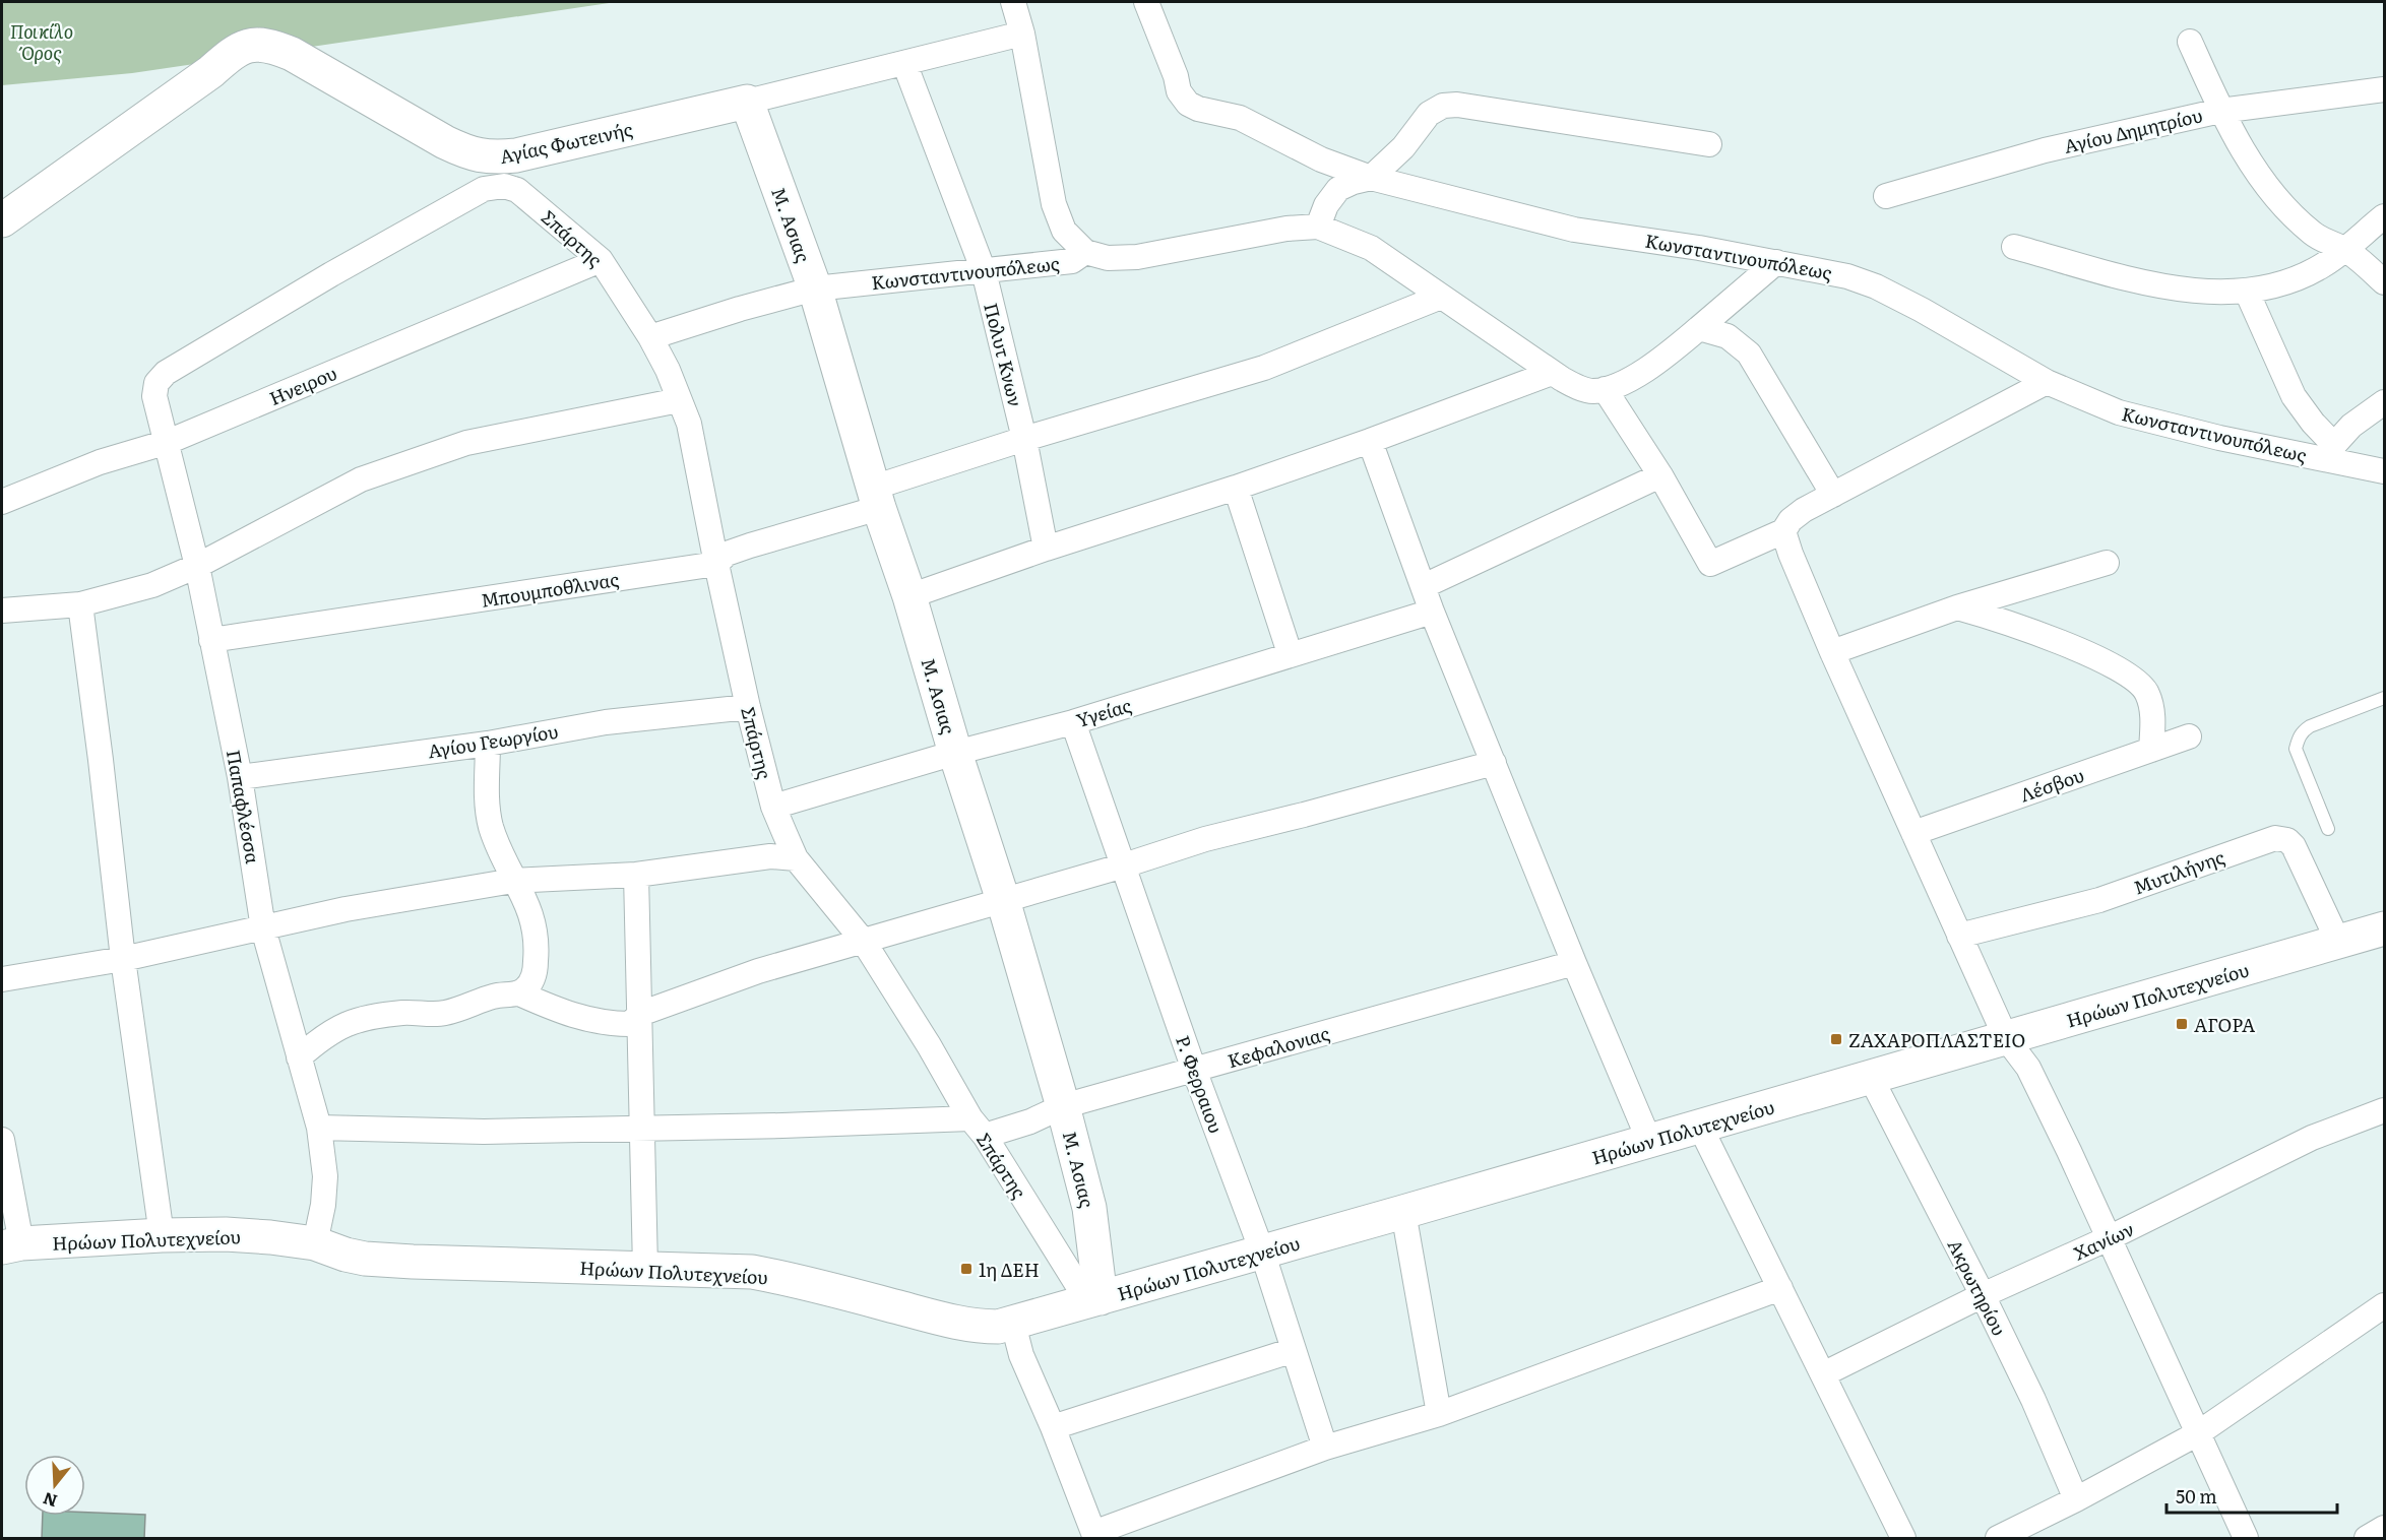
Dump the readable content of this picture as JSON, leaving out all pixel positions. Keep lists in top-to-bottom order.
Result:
{
  "streets": {
    "street": [
      "Αγίου Δημητρίου",
      "Αγίας Φωτεινής",
      "Μ. Ασιας",
      "Σπάρτης",
      "Κωνσταντινουπόλεως",
      "Πολυτ Κνων",
      "Ηνειρου",
      "Μπουμποθλινας",
      "Υγείας",
      "Αγίου Γεωργίου",
      "Λέσβου",
      "Παπαφλέσσα",
      "Μυτιλήνης",
      "Ηρώων Πολυτεχνείου",
      "Κεφαλονιας",
      "Ρ. Φερραιου",
      "Χανίων",
      "Ακρωτηρίου"
    ]
  },
  "crossings": [
    ["Αγίας Φωτεινής", "Μ. Ασιας"],
    ["Αγίας Φωτεινής", "Πολυτ Κνων"],
    ["Μ. Ασιας", "Σπάρτης"],
    ["Μ. Ασιας", "Κωνσταντινουπόλεως"],
    ["Μ. Ασιας", "Μπουμποθλινας"],
    ["Μ. Ασιας", "Υγείας"],
    ["Μ. Ασιας", "Ηρώων Πολυτεχνείου"],
    ["Μ. Ασιας", "Κεφαλονιας"],
    ["Σπάρτης", "Κωνσταντινουπόλεως"],
    ["Σπάρτης", "Ηνειρου"],
    ["Σπάρτης", "Μπουμποθλινας"],
    ["Σπάρτης", "Υγείας"],
    ["Σπάρτης", "Αγίου Γεωργίου"],
    ["Σπάρτης", "Παπαφλέσσα"],
    ["Σπάρτης", "Ηρώων Πολυτεχνείου"],
    ["Σπάρτης", "Κεφαλονιας"],
    ["Κωνσταντινουπόλεως", "Πολυτ Κνων"],
    ["Πολυτ Κνων", "Μπουμποθλινας"],
    ["Ηνειρου", "Παπαφλέσσα"],
    ["Μπουμποθλινας", "Παπαφλέσσα"],
    ["Υγείας", "Ρ. Φερραιου"],
    ["Αγίου Γεωργίου", "Παπαφλέσσα"],
    ["Παπαφλέσσα", "Ηρώων Πολυτεχνείου"],
    ["Παπαφλέσσα", "Κεφαλονιας"],
    ["Μυτιλήνης", "Ηρώων Πολυτεχνείου"],
    ["Ηρώων Πολυτεχνείου", "Ρ. Φερραιου"],
    ["Ηρώων Πολυτεχνείου", "Ακρωτηρίου"],
    ["Κεφαλονιας", "Ρ. Φερραιου"],
    ["Χανίων", "Ακρωτηρίου"]
  ],
  "parks": ["Ποικίλο Όρος"],
  "places": {
    "transit": ["ΑΓΟΡΑ", "ΖΑΧΑΡΟΠΛΑΣΤΕΙΟ", "1η ΔΕΗ"]
  },
  "scale_bar": "50 m",
  "north": "bottom"
}
